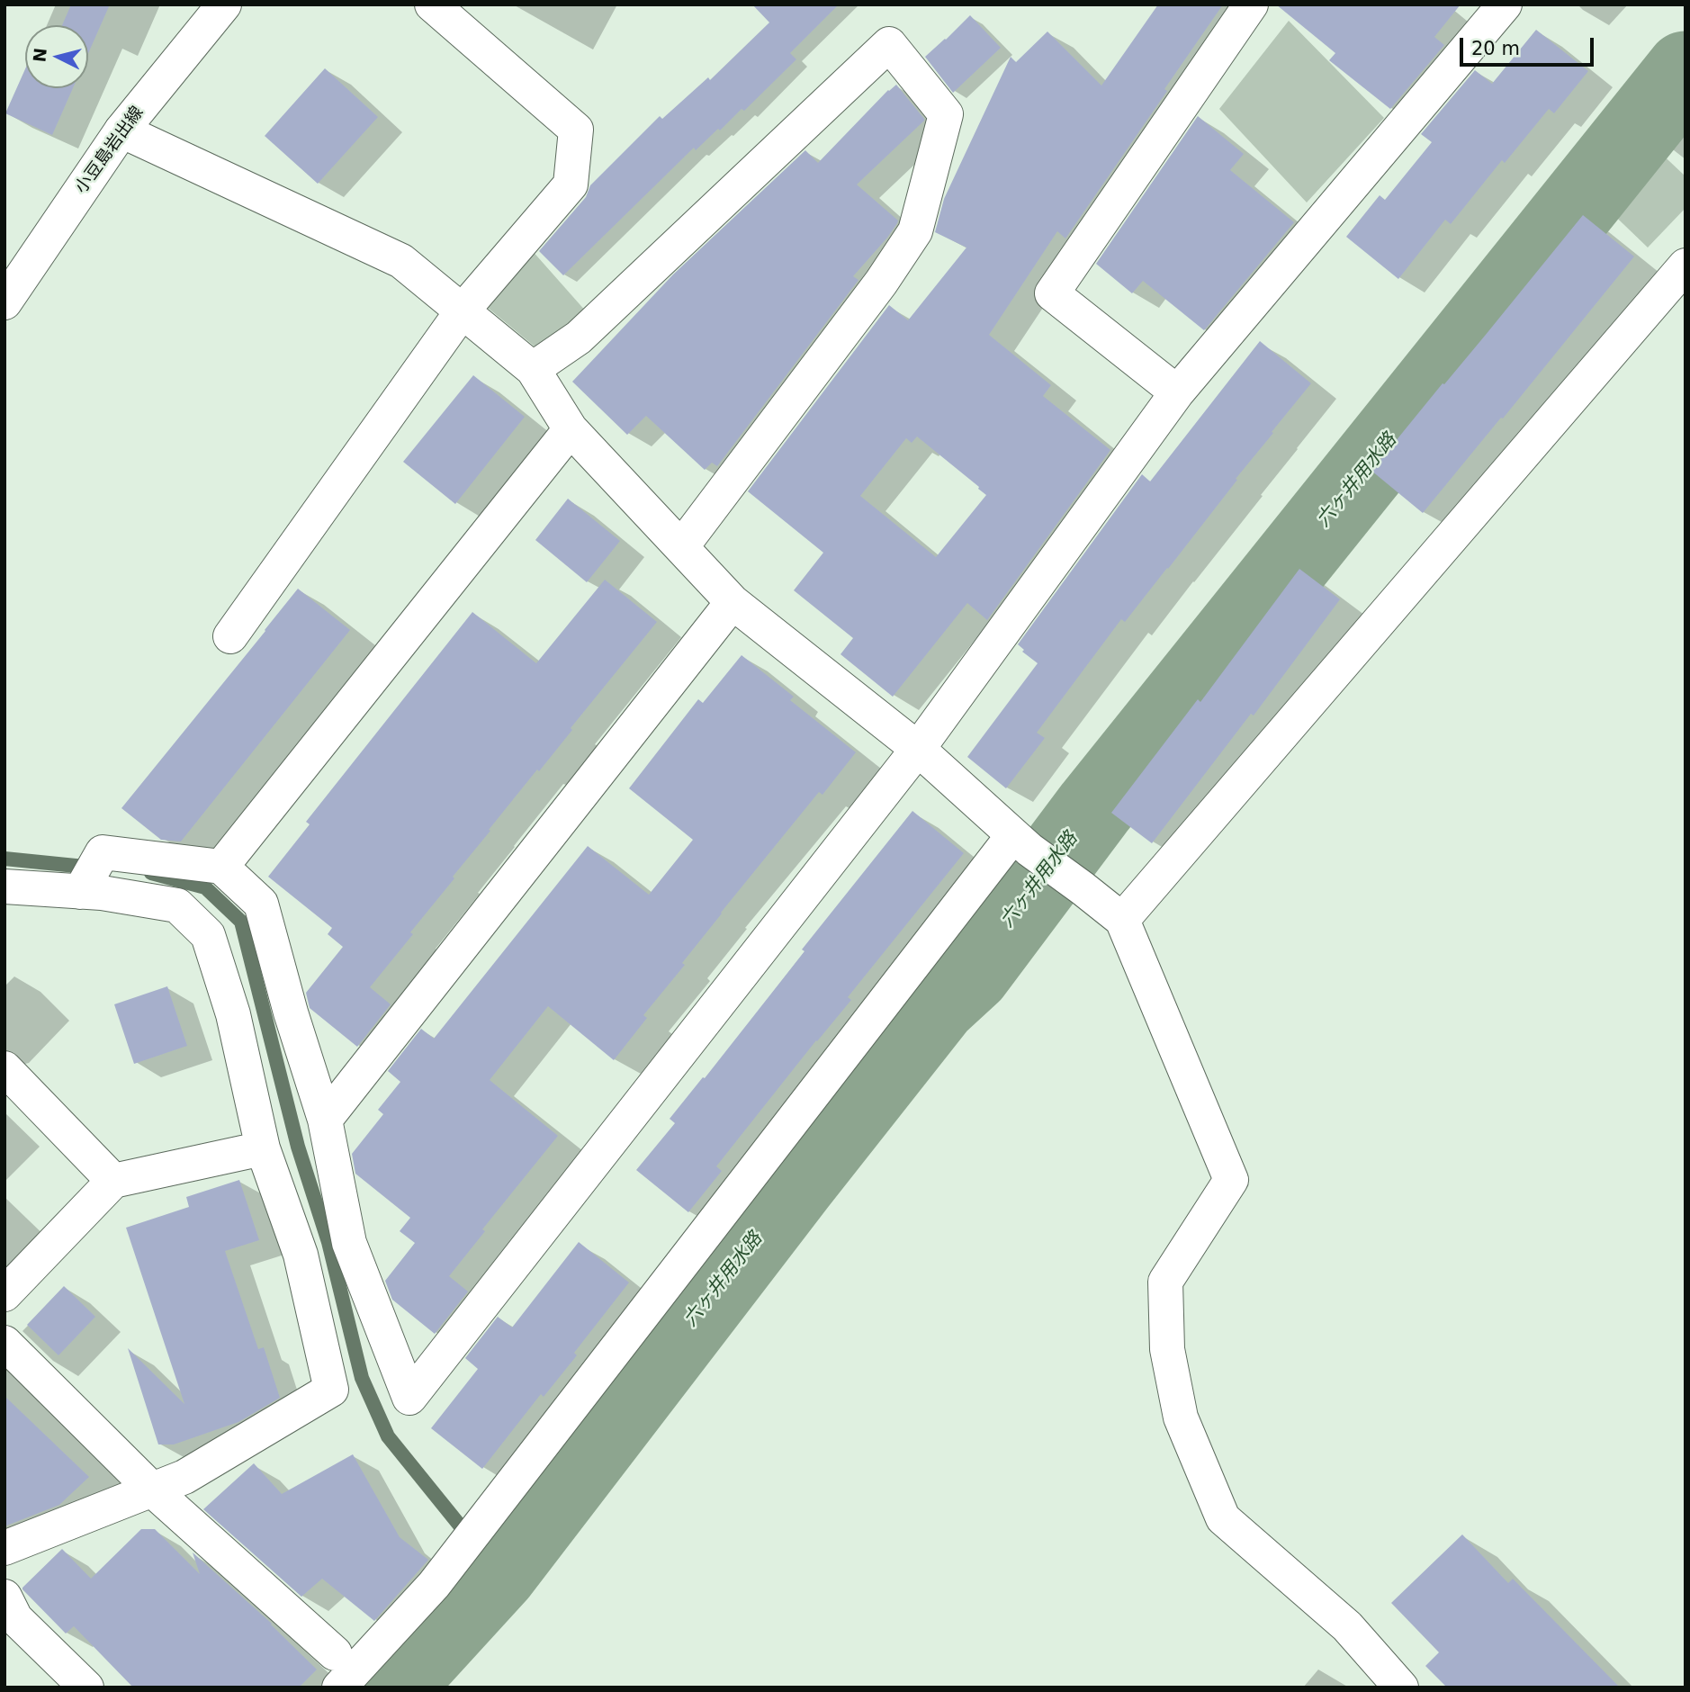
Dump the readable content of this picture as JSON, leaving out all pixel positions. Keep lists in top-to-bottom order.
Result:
{
  "streets": {
    "street": ["小豆島岩出線"]
  },
  "water": ["六ヶ井用水路"],
  "scale_bar": "20 m",
  "north": "left"
}
